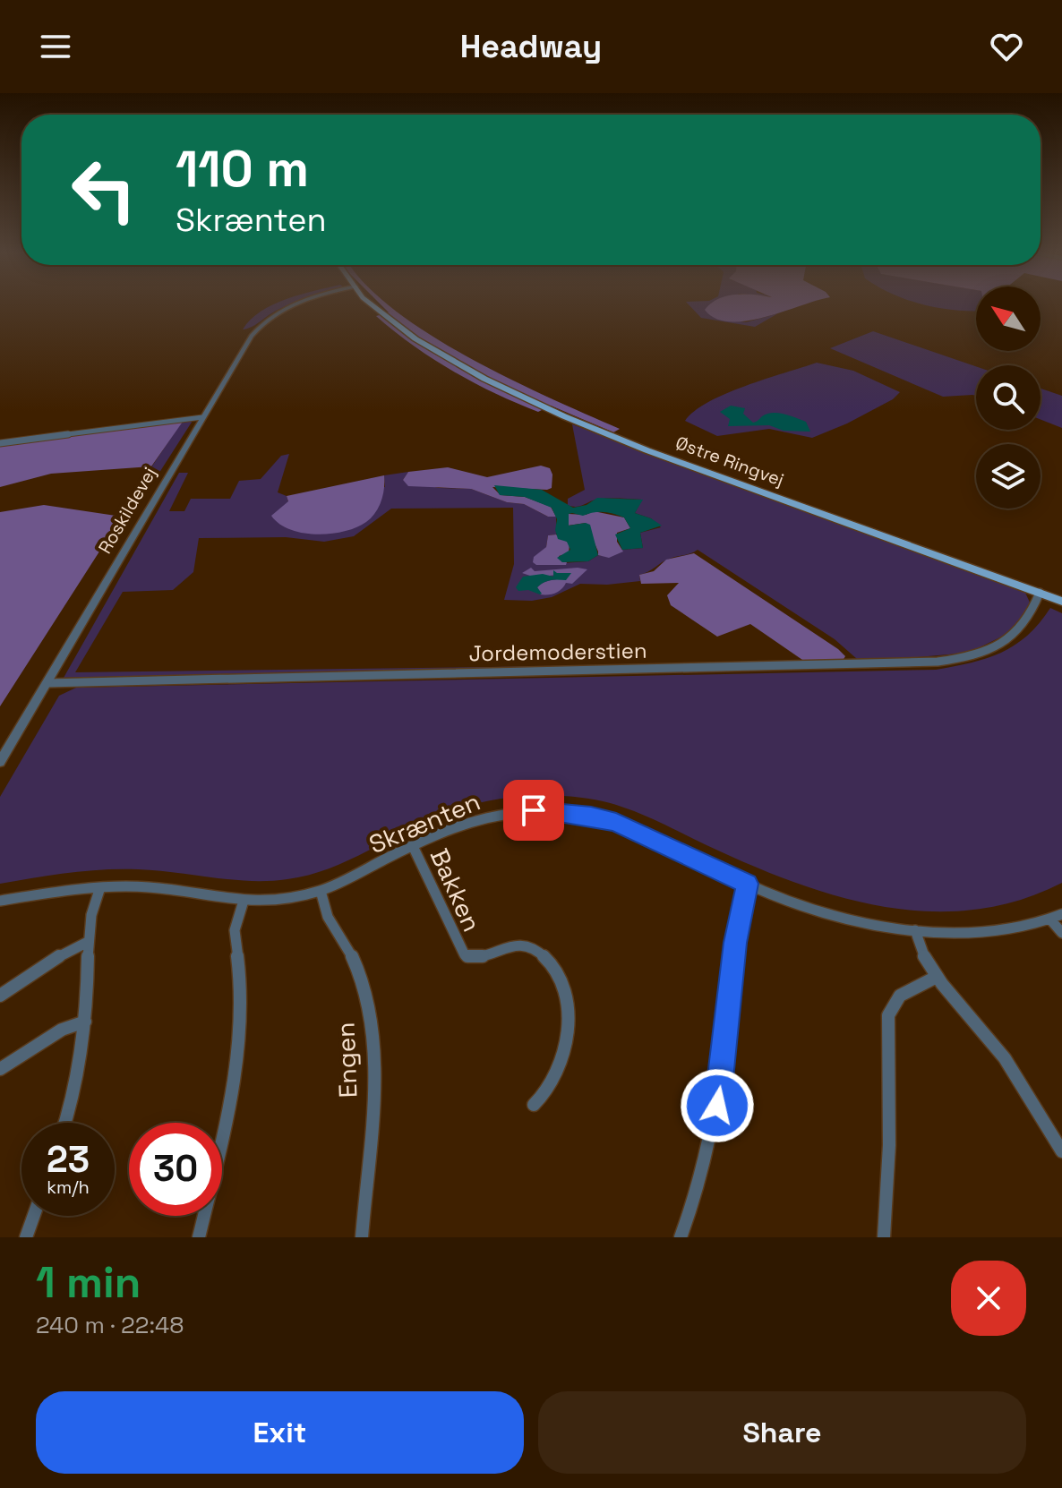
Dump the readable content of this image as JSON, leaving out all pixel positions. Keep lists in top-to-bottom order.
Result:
{
  "streets": {
    "main road": ["Østre Ringvej"],
    "street": [
      "Roskildevej",
      "Jordemoderstien",
      "Skrænten",
      "Bakken",
      "Engen"
    ]
  },
  "crossings": [
    ["Østre Ringvej", "Jordemoderstien"],
    ["Roskildevej", "Jordemoderstien"],
    ["Skrænten", "Bakken"],
    ["Skrænten", "Engen"]
  ],
  "north": "top left",
  "page": {
    "header": "Headway",
    "turn": ["110 m", "Skrænten"],
    "speed": "23 km/h",
    "limit": "30",
    "heading": ["1 min", "240 m · 22:48"],
    "buttons": ["Exit", "Share"]
  }
}
